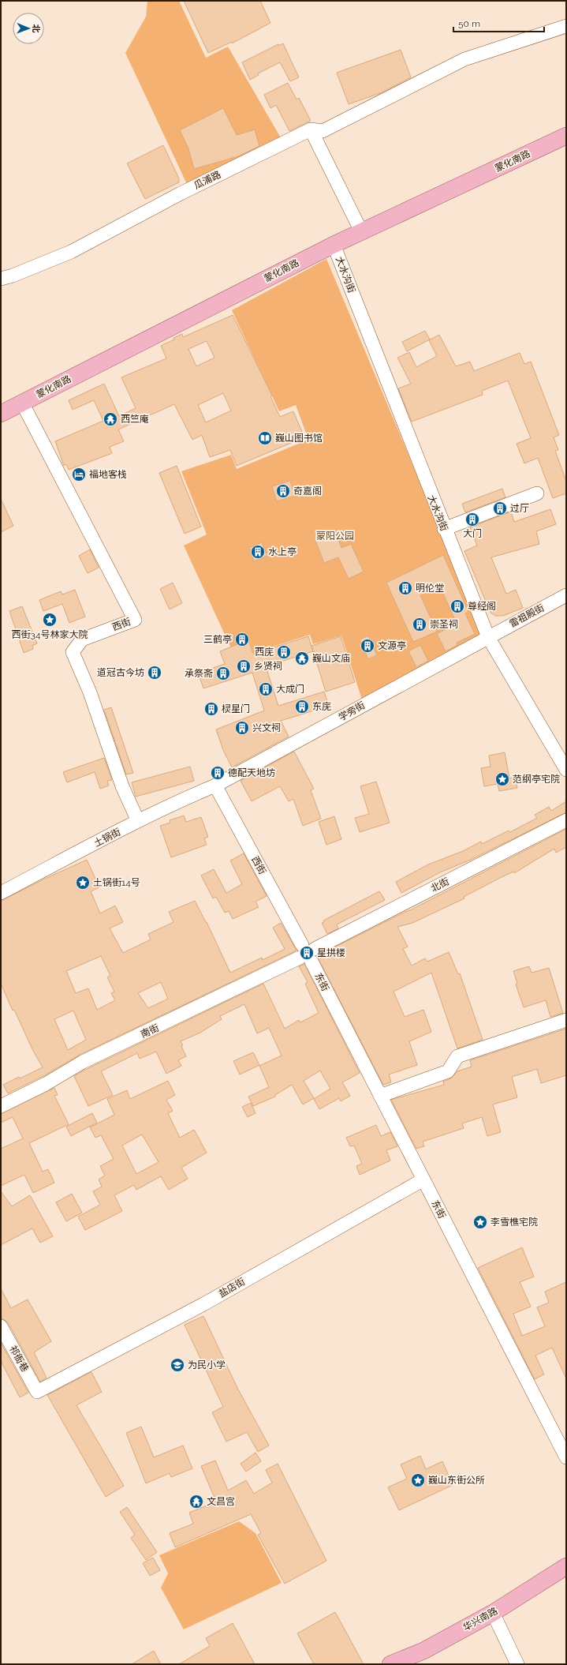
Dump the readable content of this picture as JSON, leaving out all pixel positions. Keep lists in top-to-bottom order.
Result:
{
  "streets": {
    "main road": ["蒙化南路", "华兴南路"],
    "street": [
      "瓜浦路",
      "大水沟街",
      "雷祖殿街",
      "西街",
      "学旁街",
      "土锅街",
      "北街",
      "东街",
      "南街",
      "盐店街",
      "祁衙巷"
    ]
  },
  "crossings": [
    ["蒙化南路", "大水沟街"],
    ["蒙化南路", "西街"],
    ["大水沟街", "雷祖殿街"],
    ["大水沟街", "学旁街"],
    ["雷祖殿街", "学旁街"],
    ["西街", "学旁街"],
    ["西街", "土锅街"],
    ["西街", "北街"],
    ["西街", "东街"],
    ["西街", "南街"],
    ["学旁街", "土锅街"],
    ["北街", "东街"],
    ["北街", "南街"],
    ["东街", "南街"],
    ["东街", "盐店街"],
    ["盐店街", "祁衙巷"]
  ],
  "parks": ["蒙阳公园"],
  "places": {
    "temple": ["西竺庵", "巍山文庙", "文昌宫"],
    "library": ["巍山图书馆"],
    "hotel": ["福地客栈"],
    "building": [
      "奇嘉阁",
      "过厅",
      "大门",
      "水上亭",
      "明伦堂",
      "尊经阁",
      "崇圣祠",
      "三鹤亭",
      "文源亭",
      "西庑",
      "乡贤祠",
      "道冠古今坊",
      "承祭斋",
      "大成门",
      "东庑",
      "棂星门",
      "兴文祠",
      "德配天地坊",
      "星拱楼"
    ],
    "place": [
      "西街34号林家大院",
      "范纲亭宅院",
      "土锅街14号",
      "李雪樵宅院",
      "巍山东街公所"
    ],
    "school or university": ["为民小学"]
  },
  "scale_bar": "50 m",
  "north": "right"
}
